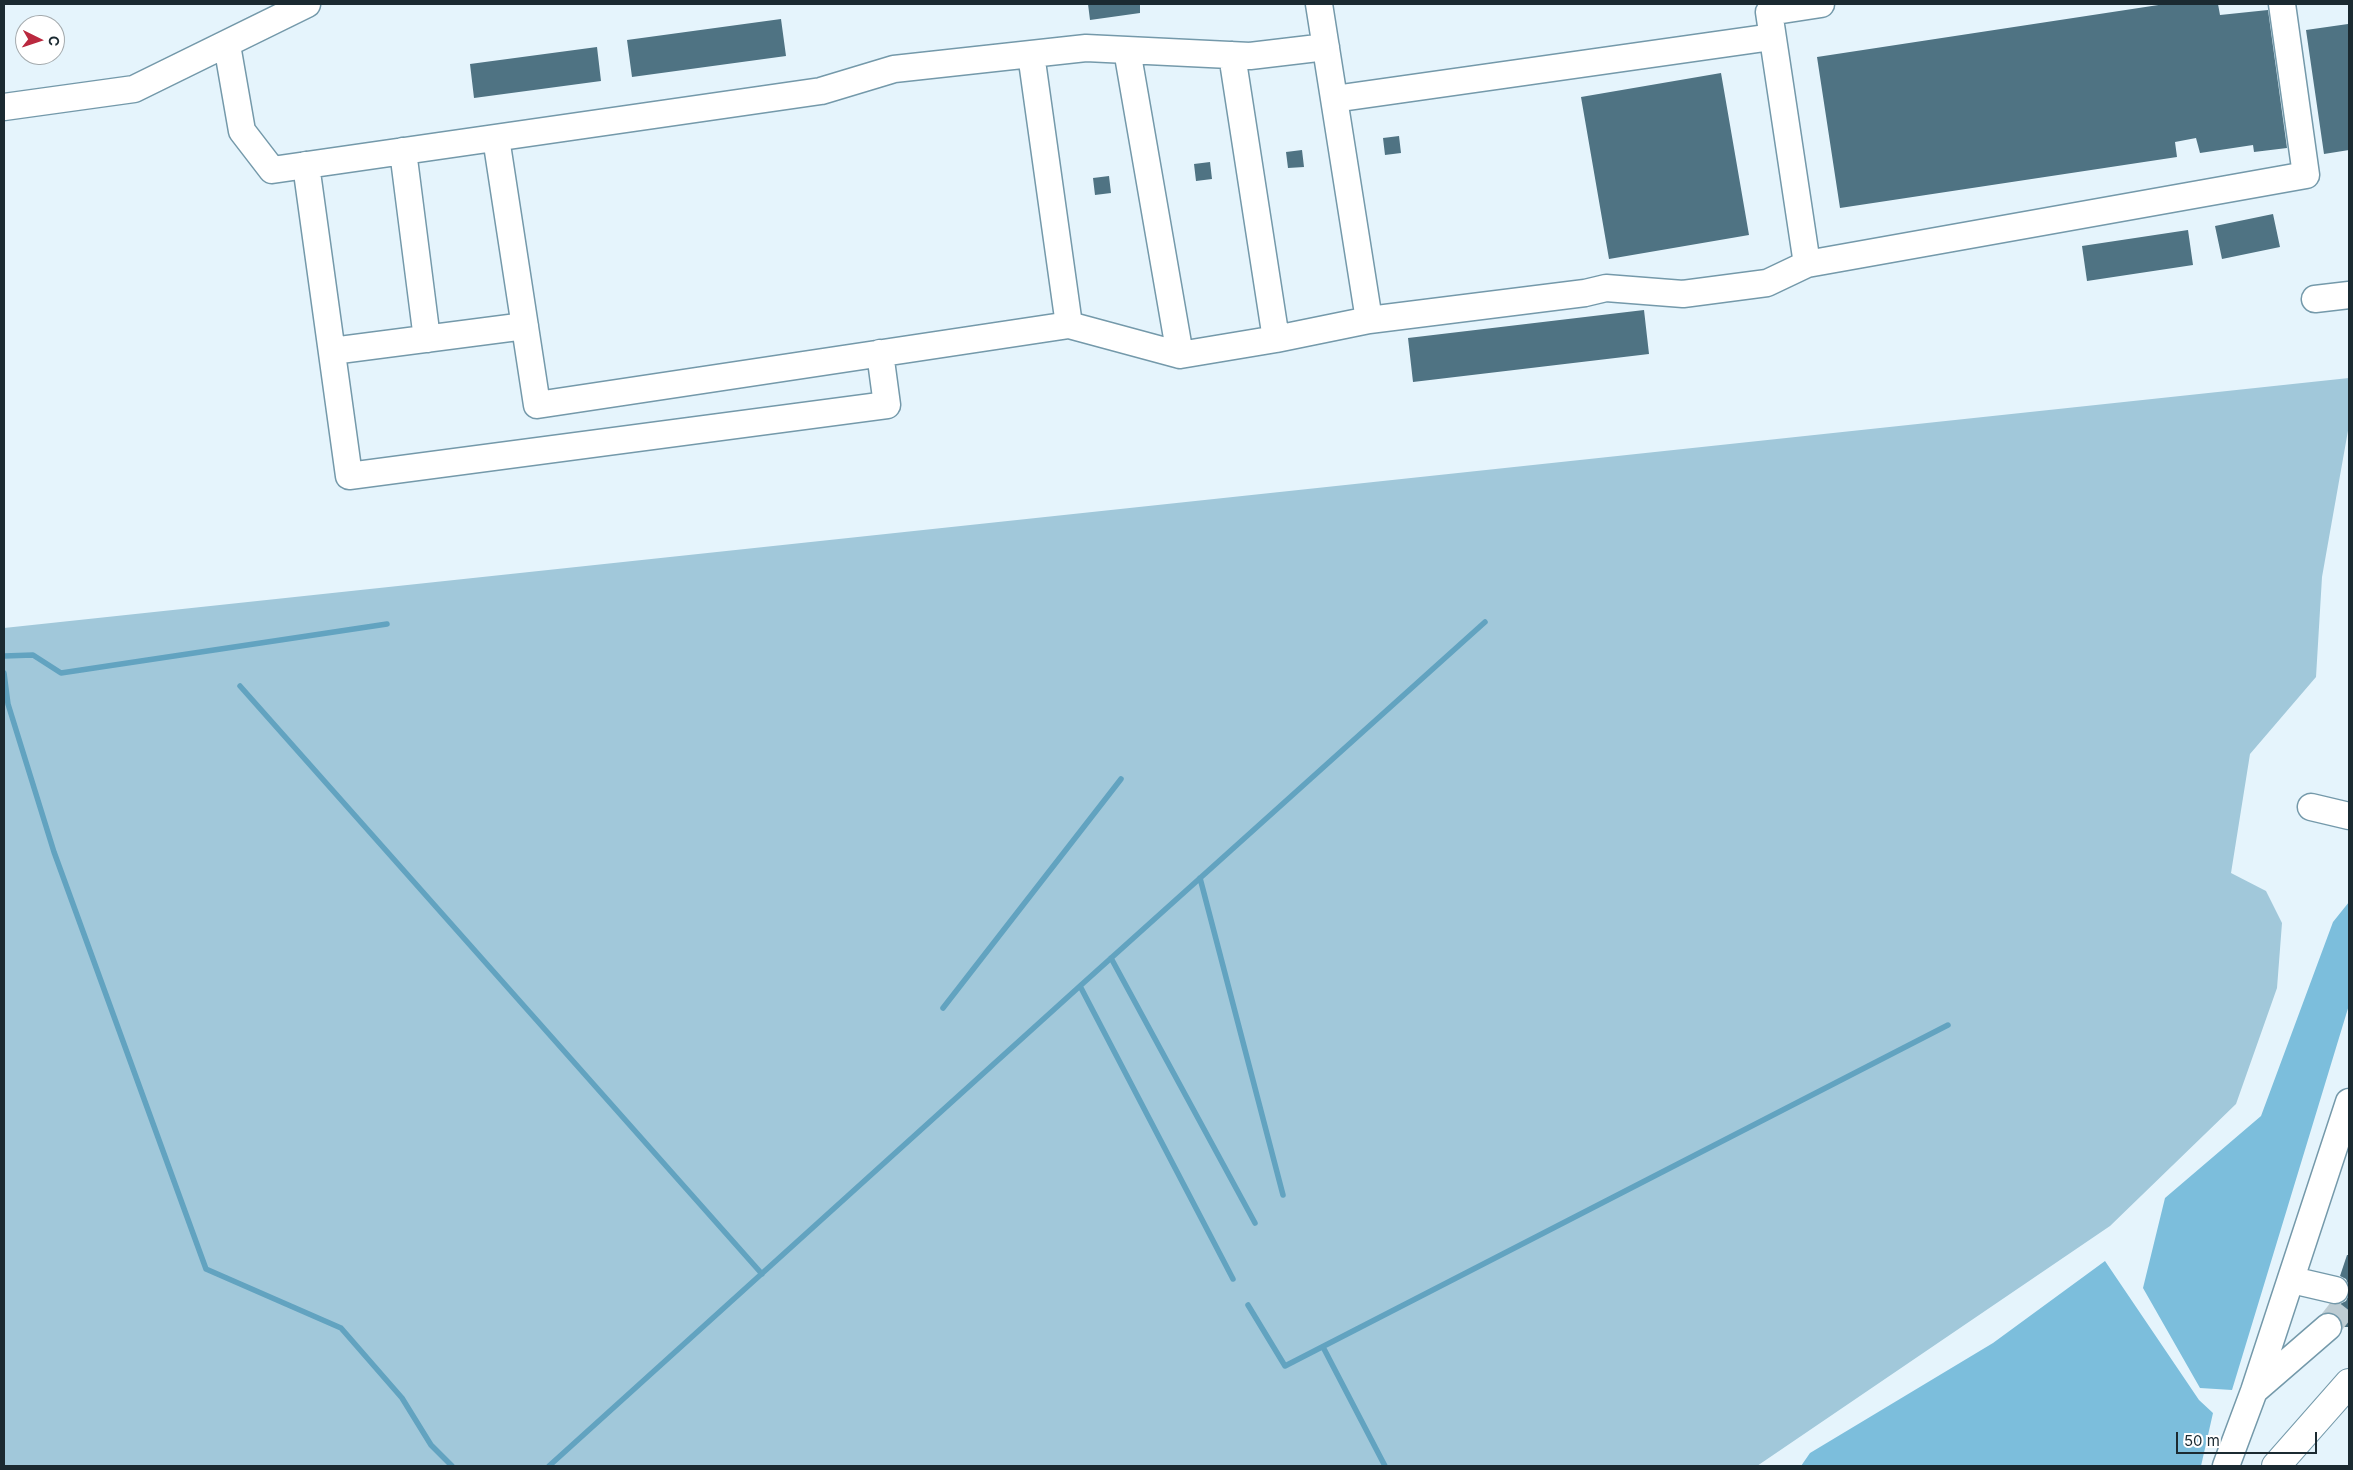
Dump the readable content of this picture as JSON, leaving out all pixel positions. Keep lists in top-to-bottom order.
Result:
{
  "scale_bar": "50 m",
  "north": "right"
}
